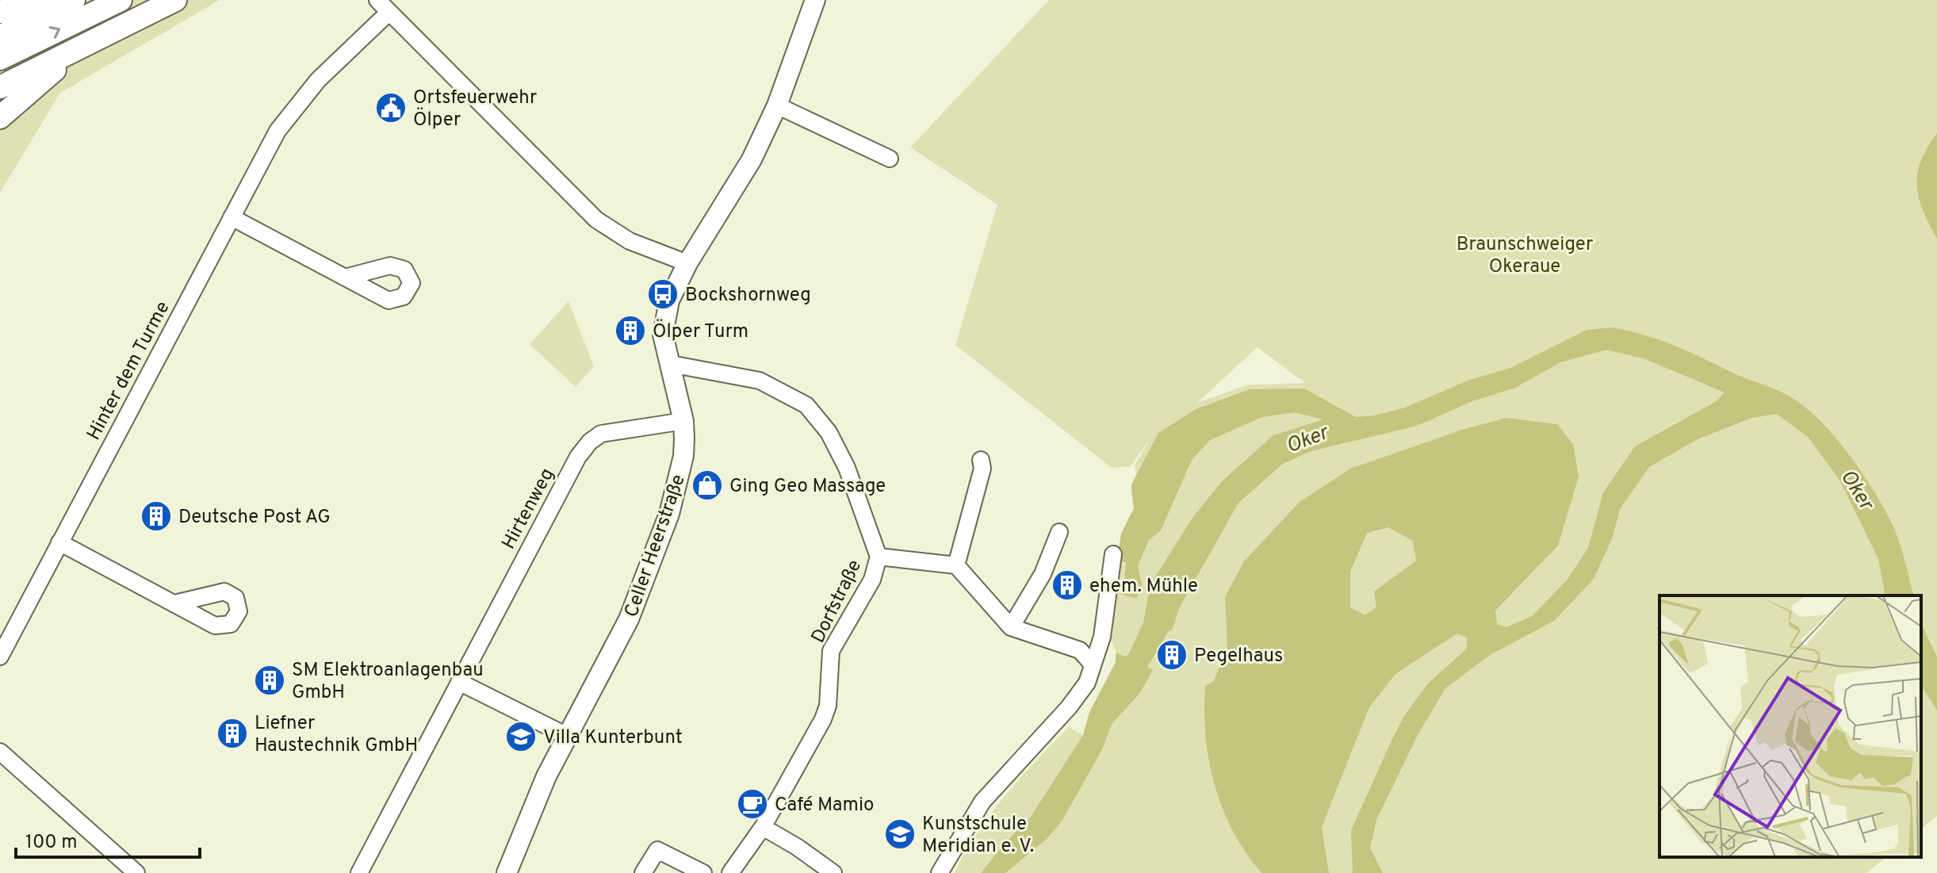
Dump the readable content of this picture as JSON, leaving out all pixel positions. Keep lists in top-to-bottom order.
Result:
{
  "streets": {
    "main road": ["Celler Heerstraße"],
    "street": ["Hinter dem Turme", "Hirtenweg", "Dorfstraße"]
  },
  "crossings": [
    ["Hirtenweg", "Celler Heerstraße"],
    ["Celler Heerstraße", "Dorfstraße"]
  ],
  "water": ["Oker"],
  "parks": ["Braunschweiger Okeraue"],
  "places": {
    "public building": ["Ortsfeuerwehr Ölper"],
    "bus stop": ["Bockshornweg"],
    "building": [
      "Ölper Turm",
      "Deutsche Post AG",
      "ehem. Mühle",
      "Pegelhaus",
      "SM Elektroanlagenbau GmbH",
      "Liefner Haustechnik GmbH"
    ],
    "shop": ["Ging Geo Massage"],
    "school or university": ["Villa Kunterbunt", "Kunstschule Meridian e. V."],
    "cafe": ["Café Mamio"]
  },
  "scale_bar": "100 m"
}
